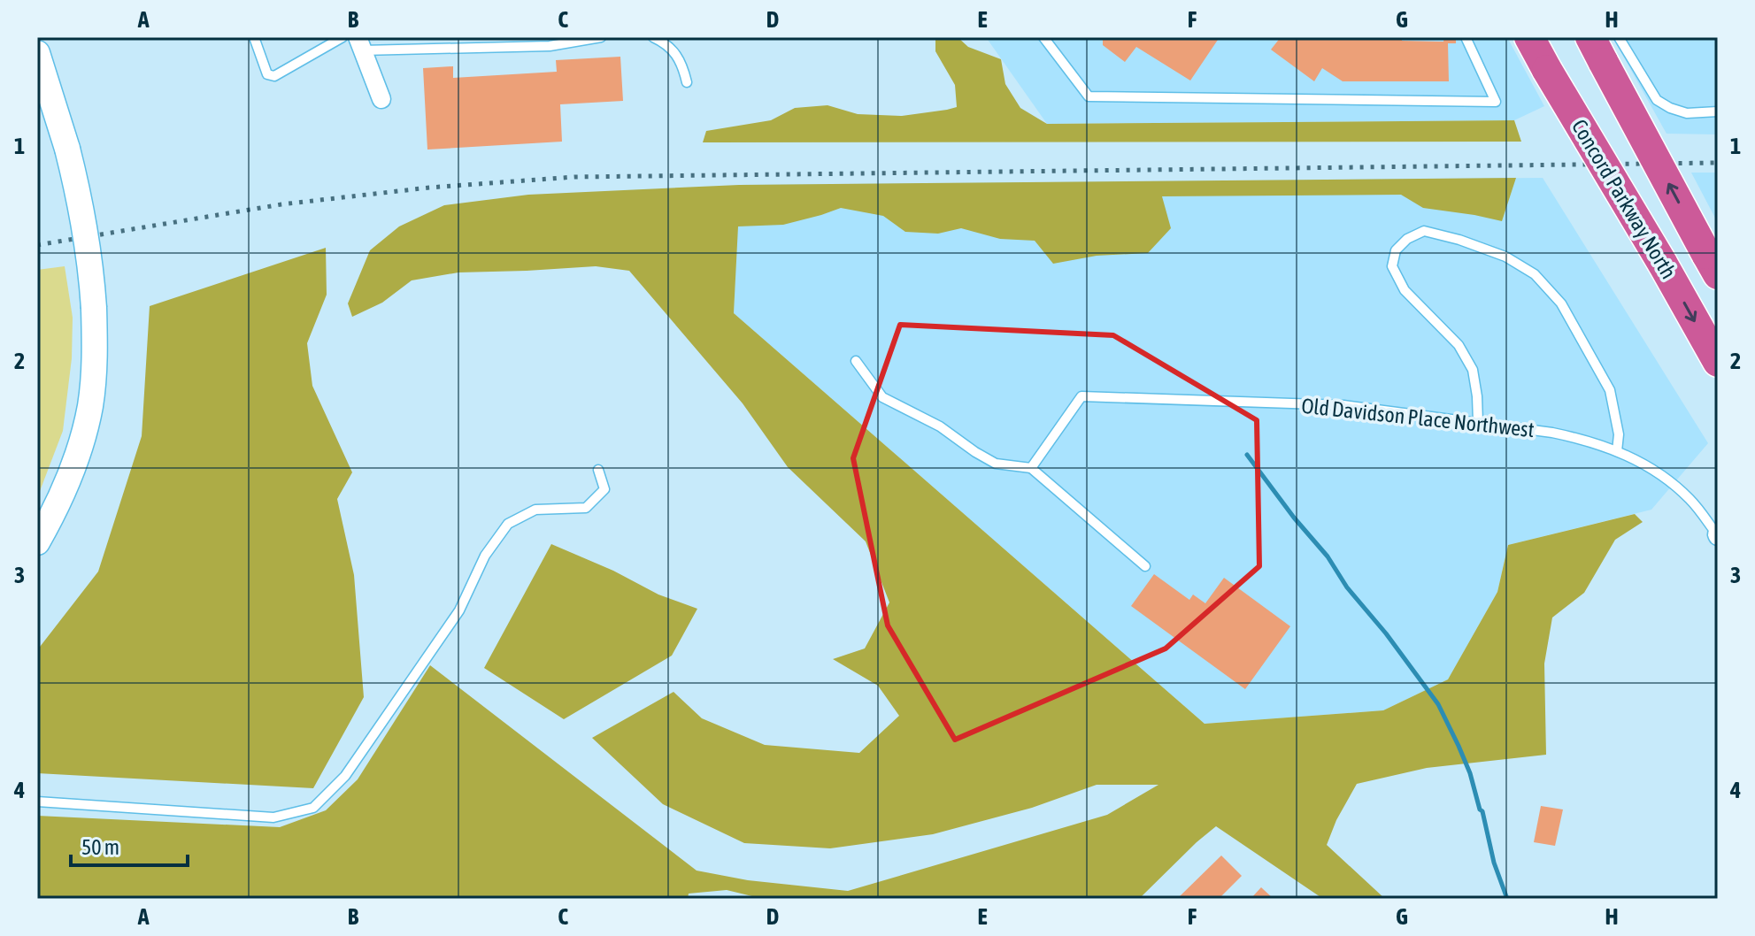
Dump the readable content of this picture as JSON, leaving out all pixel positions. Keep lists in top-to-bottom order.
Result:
{
  "streets": {
    "highway": ["Concord Parkway North"],
    "lane": ["Old Davidson Place Northwest"]
  },
  "scale_bar": "50 m",
  "grid": {
    "columns": [
      "A",
      "B",
      "C",
      "D",
      "E",
      "F",
      "G",
      "H"
    ],
    "rows": [
      "1",
      "2",
      "3",
      "4"
    ]
  }
}
